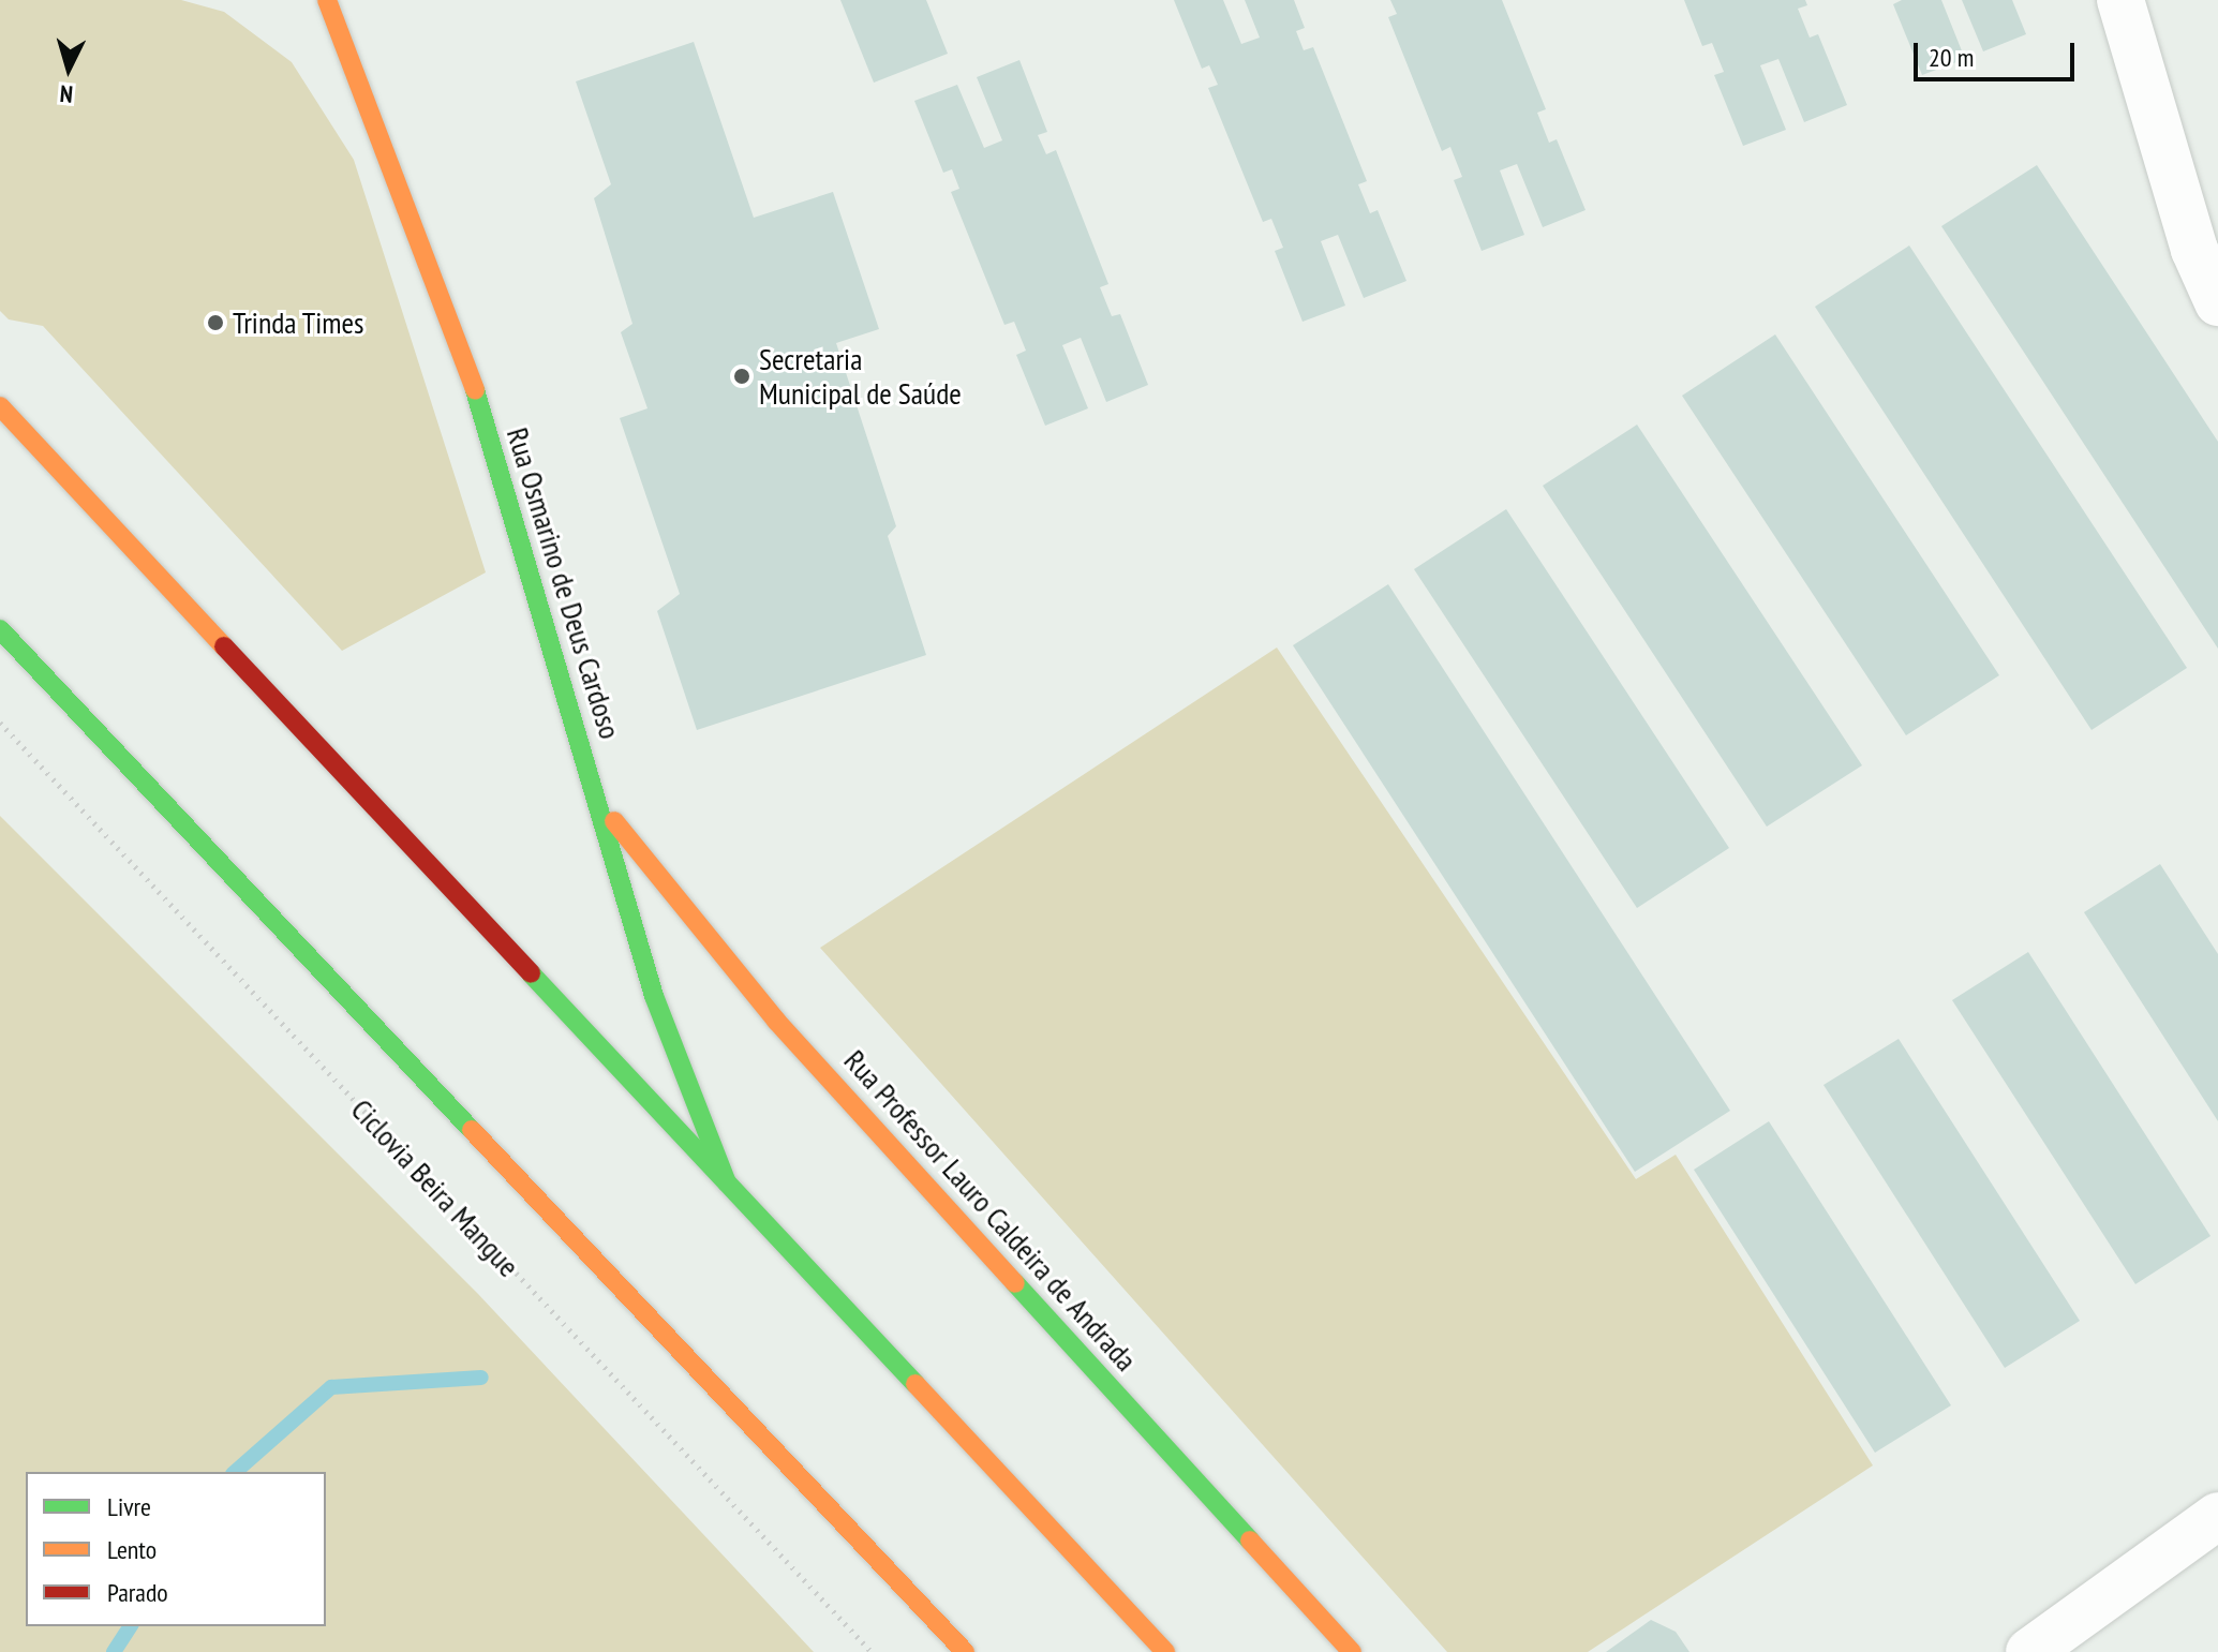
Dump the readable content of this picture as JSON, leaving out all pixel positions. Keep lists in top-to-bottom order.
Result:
{
  "streets": {
    "main road": ["Rua Osmarino de Deus Cardoso", "Rua Professor Lauro Caldeira de Andrada"],
    "path": ["Ciclovia Beira Mangue"]
  },
  "crossings": [
    ["Rua Osmarino de Deus Cardoso", "Rua Professor Lauro Caldeira de Andrada"]
  ],
  "places": ["Trinda Times", "Secretaria Municipal de Saúde"],
  "legend": ["Livre", "Lento", "Parado"],
  "scale_bar": "20 m",
  "north": "bottom"
}
